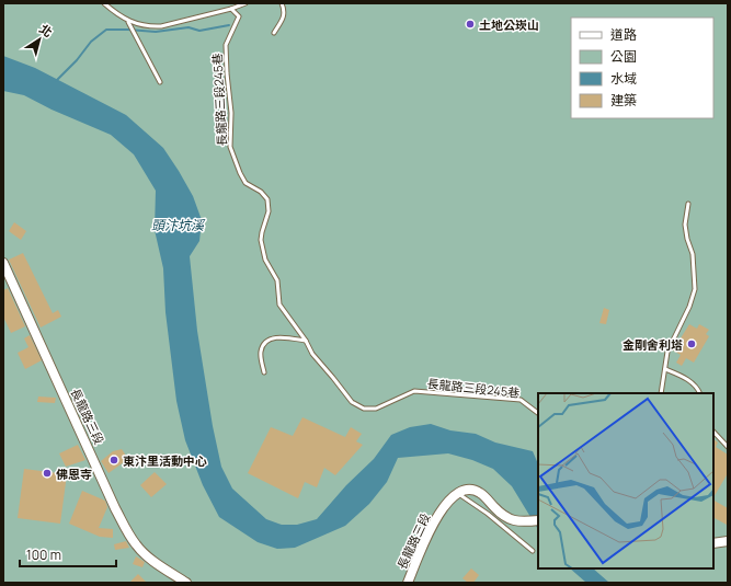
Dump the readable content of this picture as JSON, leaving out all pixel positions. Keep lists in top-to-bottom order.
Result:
{
  "streets": {
    "main road": ["長龍路三段"],
    "lane": ["長龍路三段245巷"]
  },
  "water": ["頭汴坑溪"],
  "places": [
    "土地公崁山",
    "金剛舍利塔",
    "東汴里活動中心",
    "佛恩寺"
  ],
  "legend": [
    "道路",
    "公園",
    "水域",
    "建築"
  ],
  "scale_bar": "100 m",
  "north": "top right"
}
